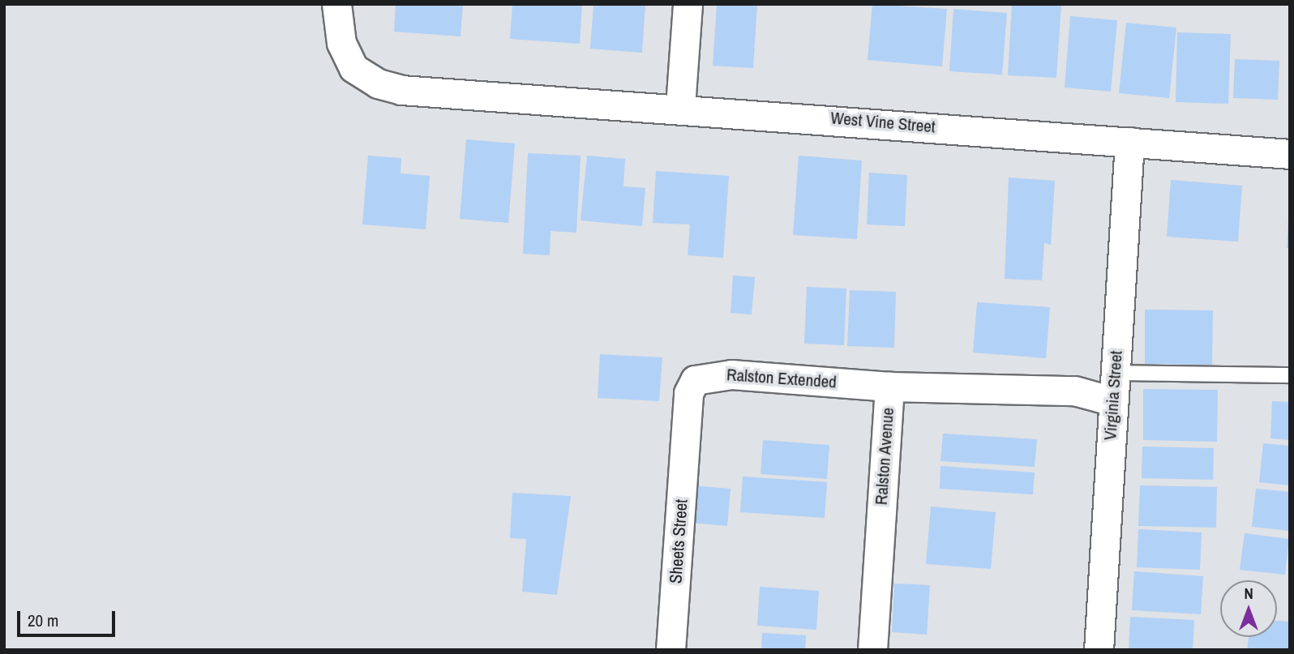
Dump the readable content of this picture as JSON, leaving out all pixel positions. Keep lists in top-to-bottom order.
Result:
{
  "streets": {
    "street": [
      "West Vine Street",
      "Ralston Extended",
      "Virginia Street",
      "Ralston Avenue",
      "Sheets Street"
    ]
  },
  "crossings": [
    ["West Vine Street", "Virginia Street"],
    ["Ralston Extended", "Ralston Avenue"],
    ["Ralston Extended", "Sheets Street"],
    ["Virginia Street", "Ralston Avenue"]
  ],
  "scale_bar": "20 m",
  "north": "top"
}
